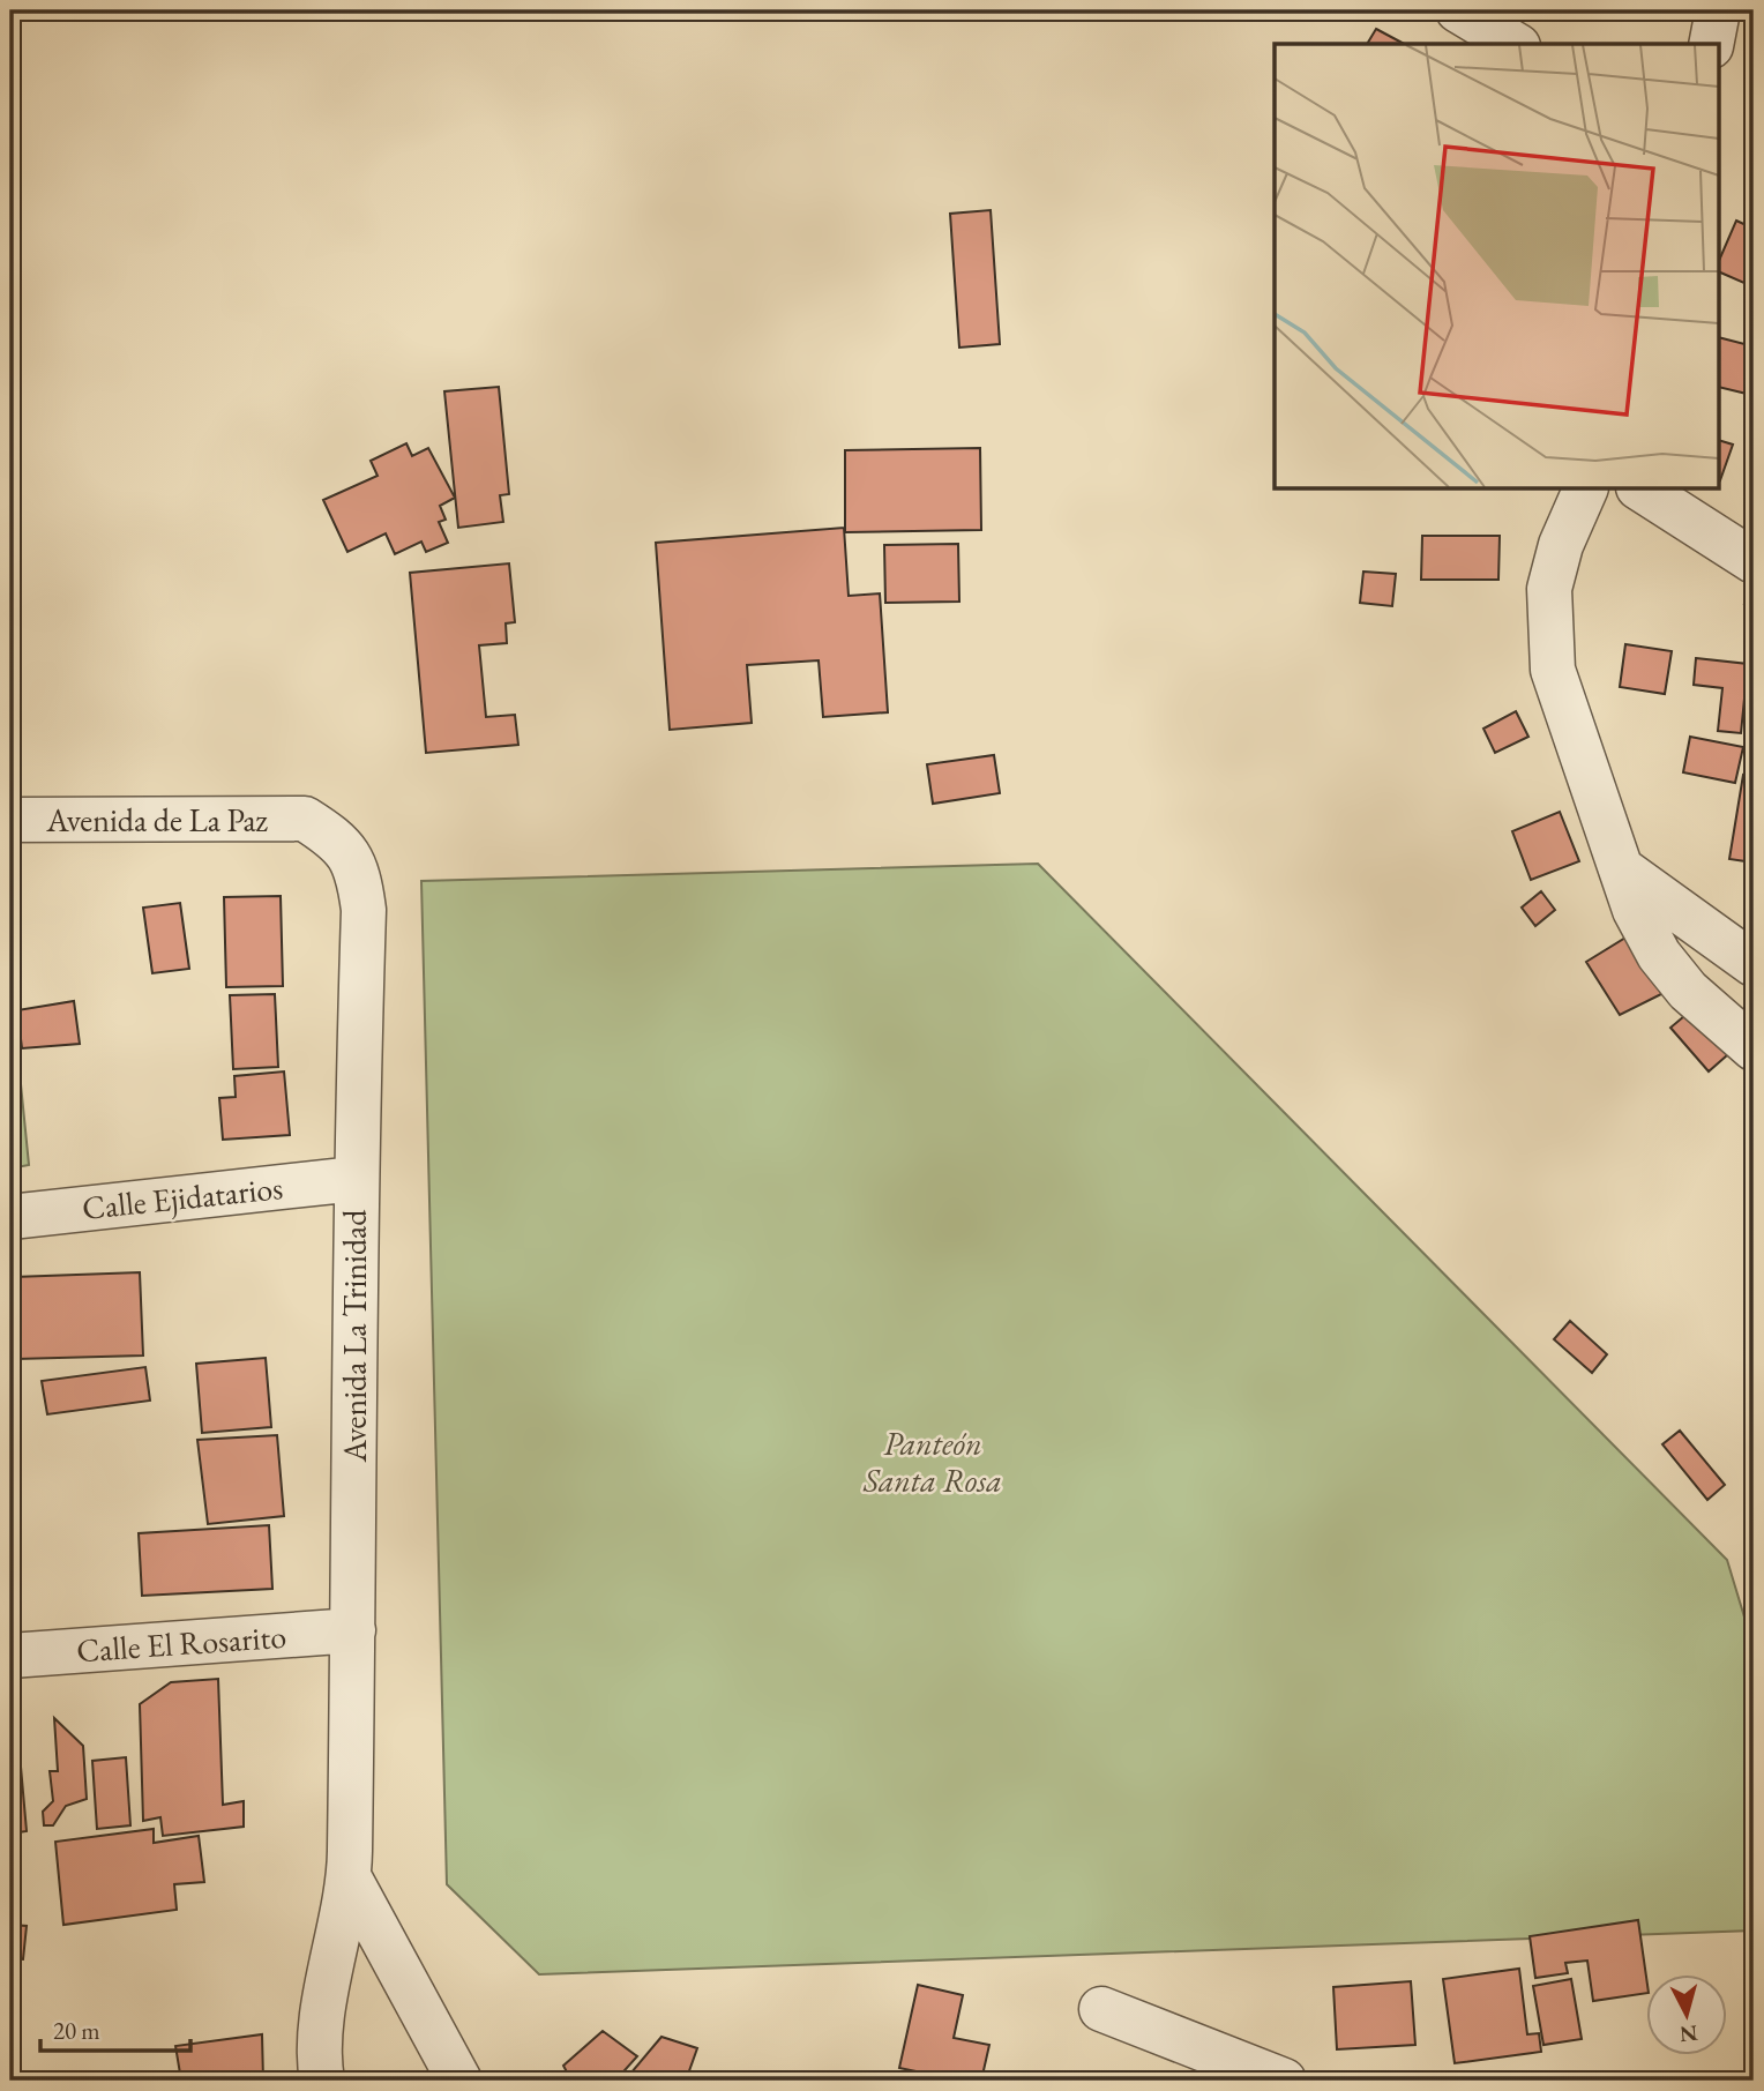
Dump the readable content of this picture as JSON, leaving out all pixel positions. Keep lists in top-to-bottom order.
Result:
{
  "streets": {
    "street": [
      "Avenida de La Paz",
      "Calle Ejidatarios",
      "Avenida La Trinidad",
      "Calle El Rosarito"
    ]
  },
  "crossings": [
    ["Avenida de La Paz", "Avenida La Trinidad"],
    ["Calle Ejidatarios", "Avenida La Trinidad"],
    ["Avenida La Trinidad", "Calle El Rosarito"]
  ],
  "parks": ["Panteón Santa Rosa"],
  "scale_bar": "20 m",
  "north": "bottom"
}
